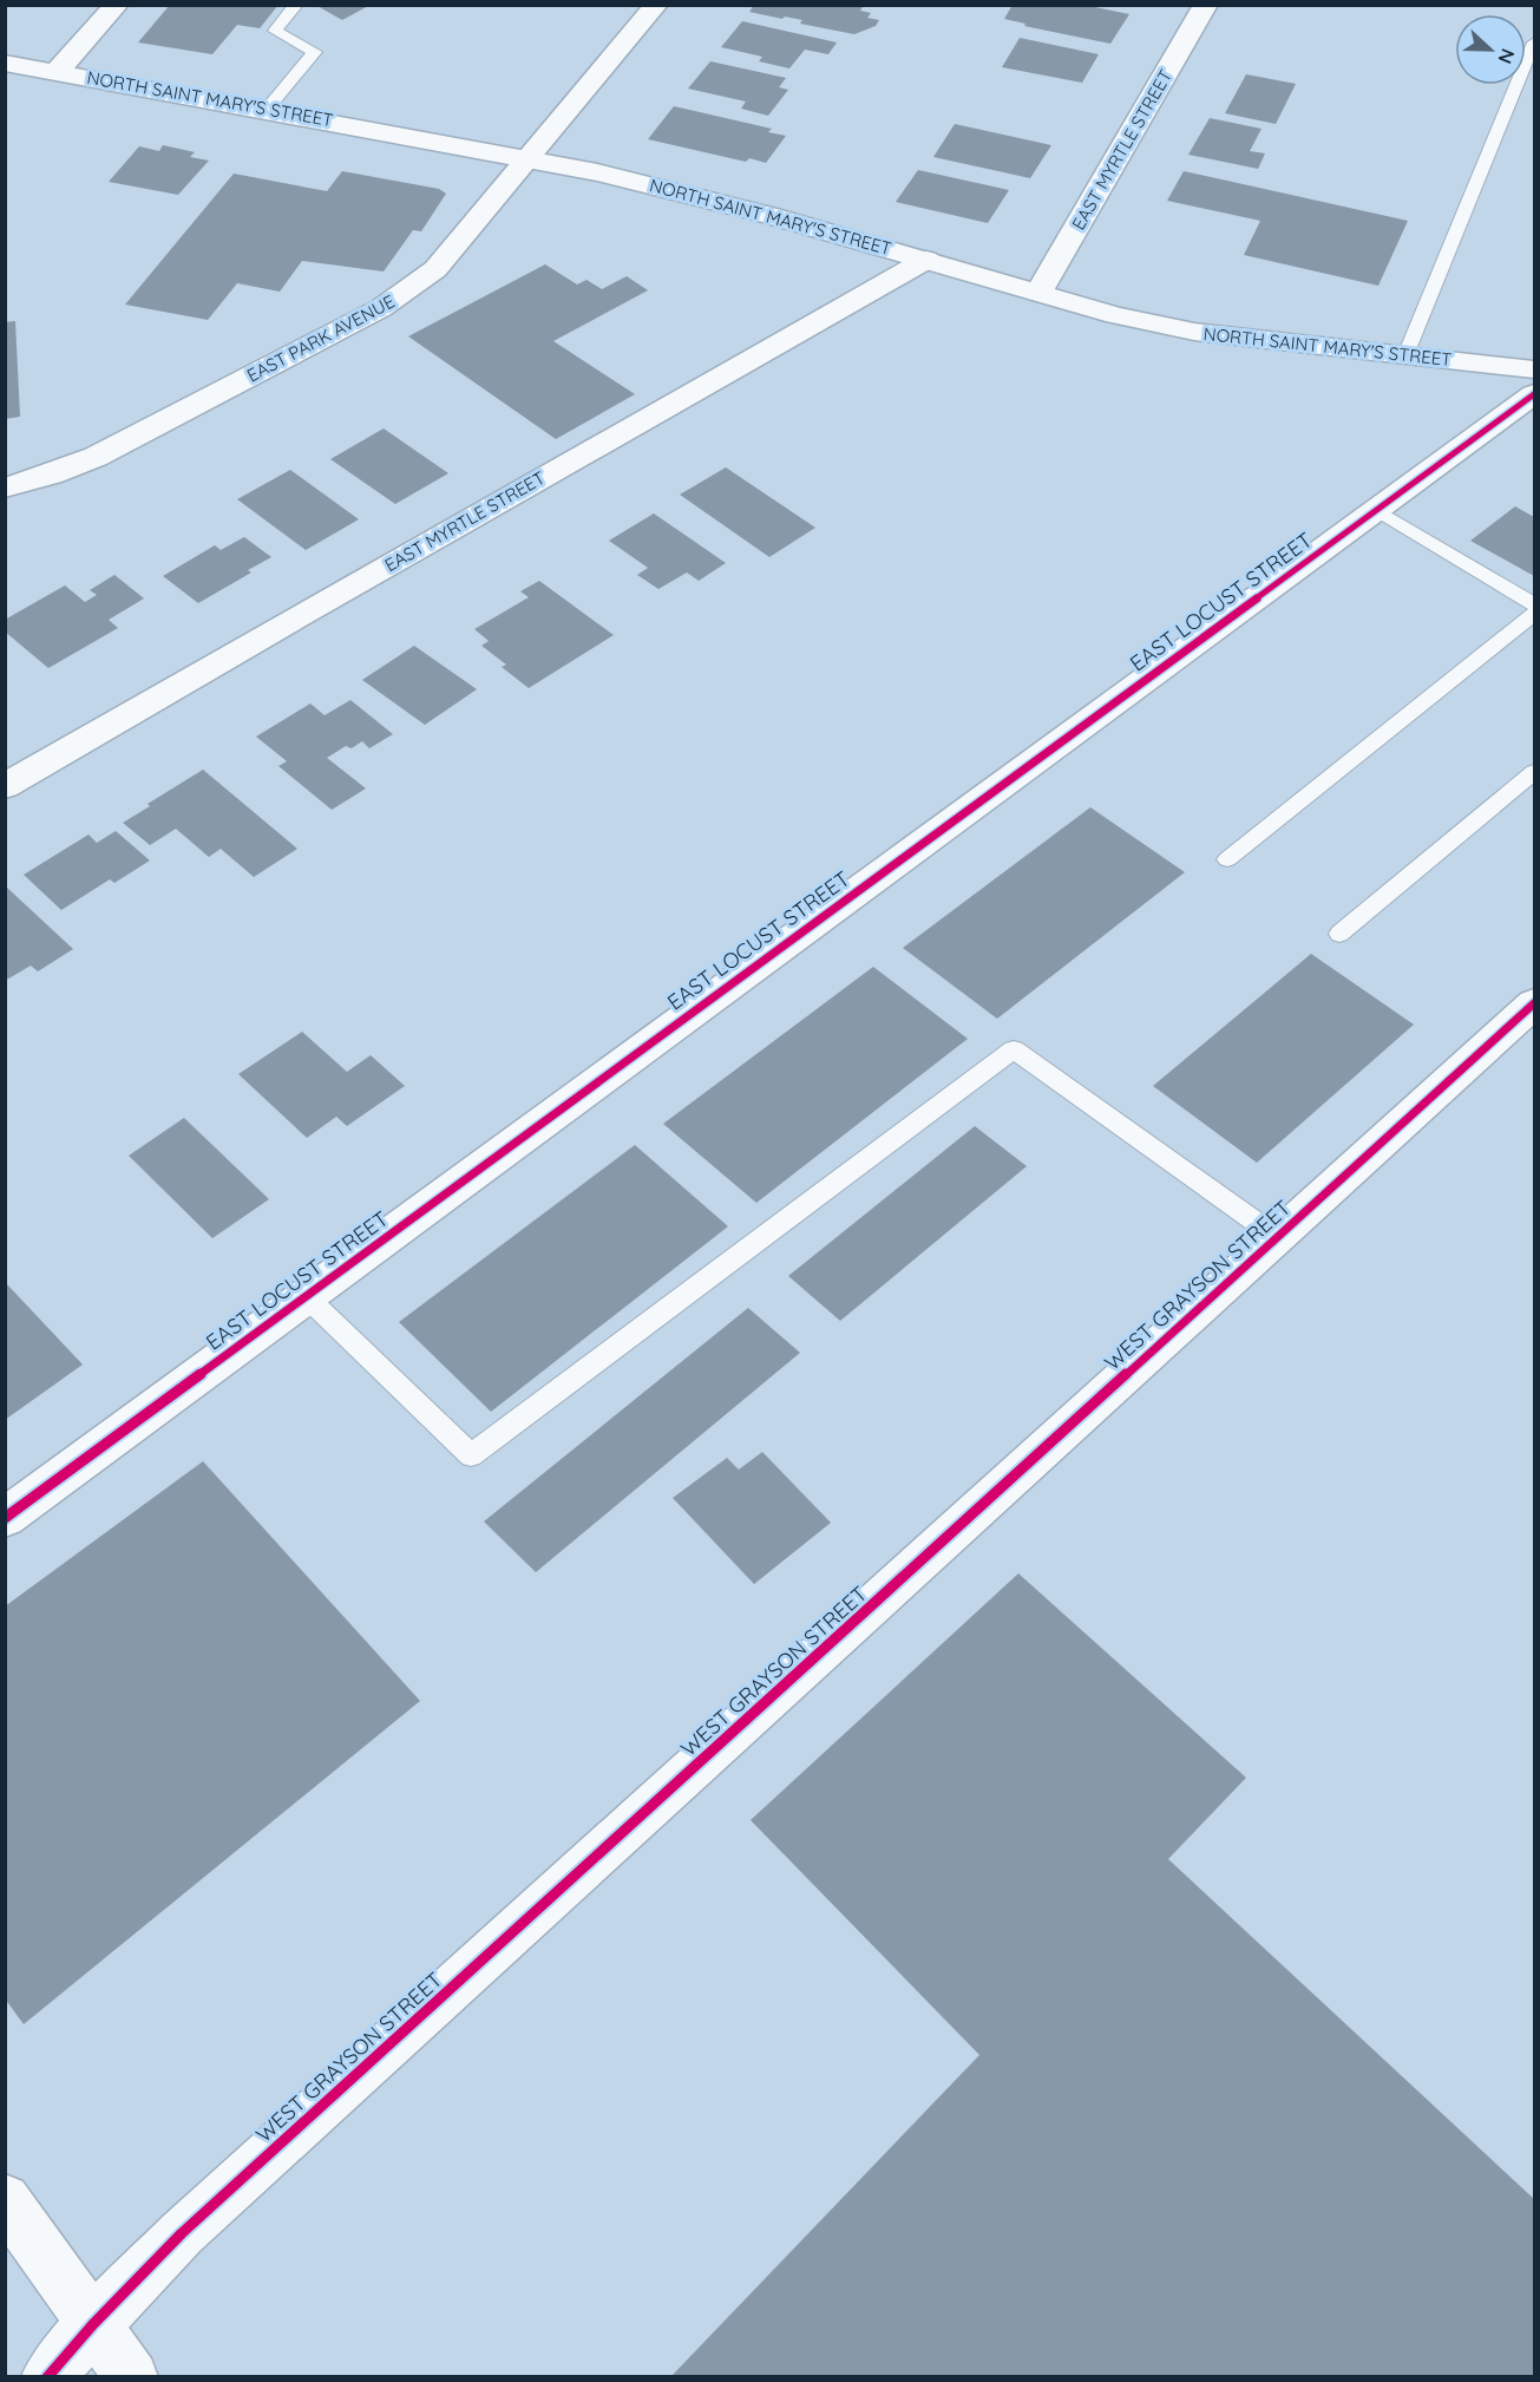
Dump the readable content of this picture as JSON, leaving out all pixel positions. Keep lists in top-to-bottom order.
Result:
{
  "streets": {
    "street": [
      "NORTH SAINT MARY'S STREET",
      "EAST MYRTLE STREET",
      "EAST PARK AVENUE",
      "EAST LOCUST STREET",
      "WEST GRAYSON STREET"
    ]
  },
  "crossings": [
    ["NORTH SAINT MARY'S STREET", "EAST MYRTLE STREET"],
    ["NORTH SAINT MARY'S STREET", "EAST PARK AVENUE"]
  ],
  "north": "right"
}
